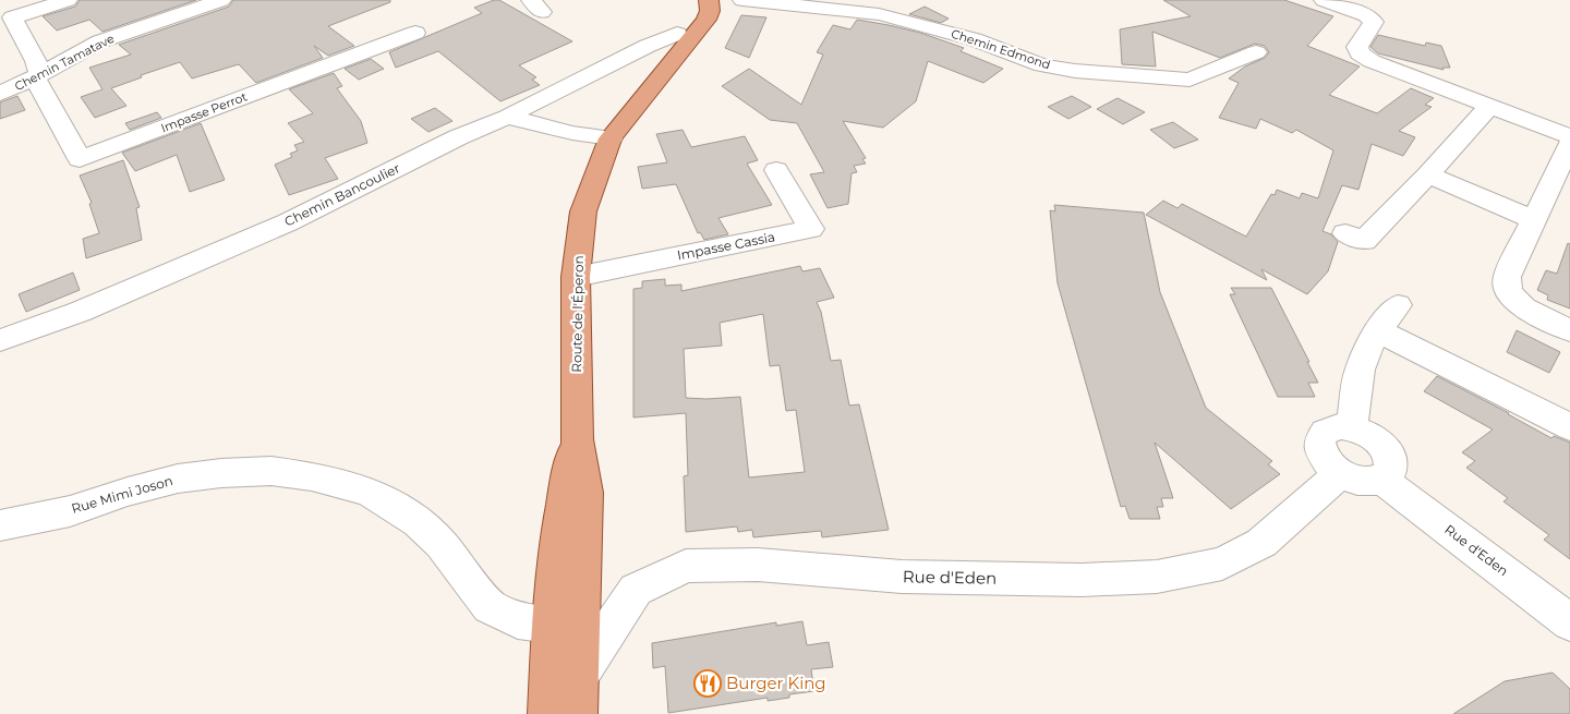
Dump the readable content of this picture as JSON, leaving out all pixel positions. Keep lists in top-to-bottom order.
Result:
{
  "streets": {
    "main road": ["Route de l'Éperon"],
    "street": [
      "Chemin Edmond",
      "Chemin Tamatave",
      "Impasse Perrot",
      "Chemin Bancoulier",
      "Impasse Cassia",
      "Rue Mimi Joson",
      "Rue d'Eden"
    ]
  },
  "crossings": [
    ["Chemin Tamatave", "Impasse Perrot"],
    ["Impasse Cassia", "Route de l'Éperon"],
    ["Route de l'Éperon", "Rue Mimi Joson"],
    ["Route de l'Éperon", "Rue d'Eden"]
  ],
  "places": {
    "restaurant": ["Burger King"]
  }
}
